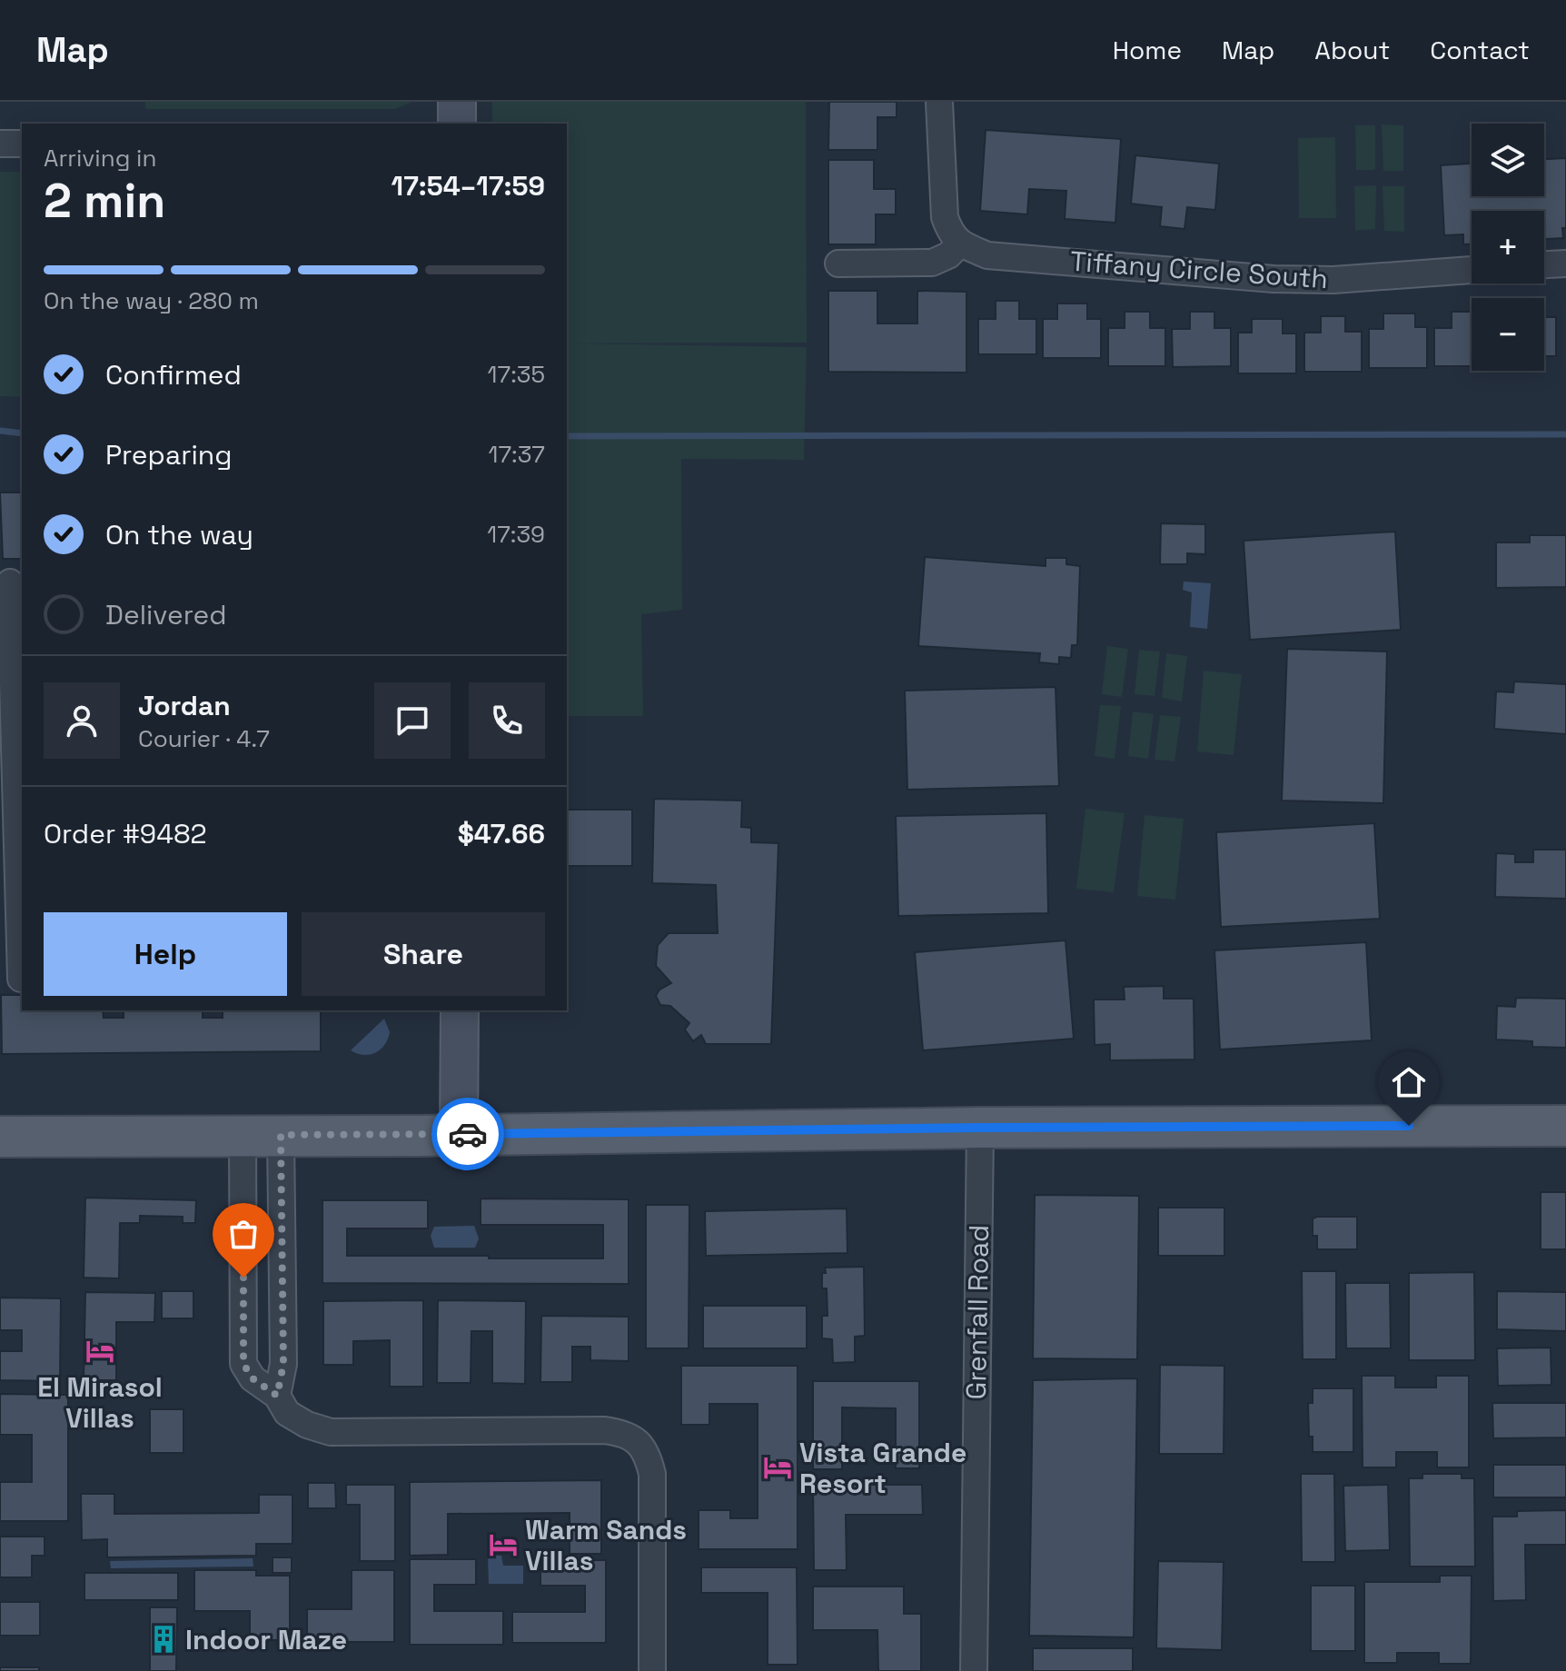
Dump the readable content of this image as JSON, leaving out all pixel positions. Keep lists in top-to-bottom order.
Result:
{
  "streets": {
    "street": ["Tiffany Circle South", "Grenfall Road"]
  },
  "places": {
    "hotel": ["El Mirasol Villas", "Vista Grande Resort", "Warm Sands Villas"],
    "building": ["Indoor Maze"]
  },
  "page": {
    "header": "Map",
    "nav": [
      "Home",
      "Map",
      "About",
      "Contact"
    ],
    "map_buttons": ["+", "−"],
    "heading": ["2 min", "Arriving in", "17:54–17:59"],
    "panel": [
      "Jordan",
      "Courier · 4.7",
      "Order #9482",
      "$47.66"
    ],
    "bar": "On the way · 280 m",
    "list": [
      ["Confirmed", "17:35"],
      ["Preparing", "17:37"],
      ["On the way", "17:39"],
      "Delivered"
    ],
    "buttons": ["Help", "Share"]
  }
}
